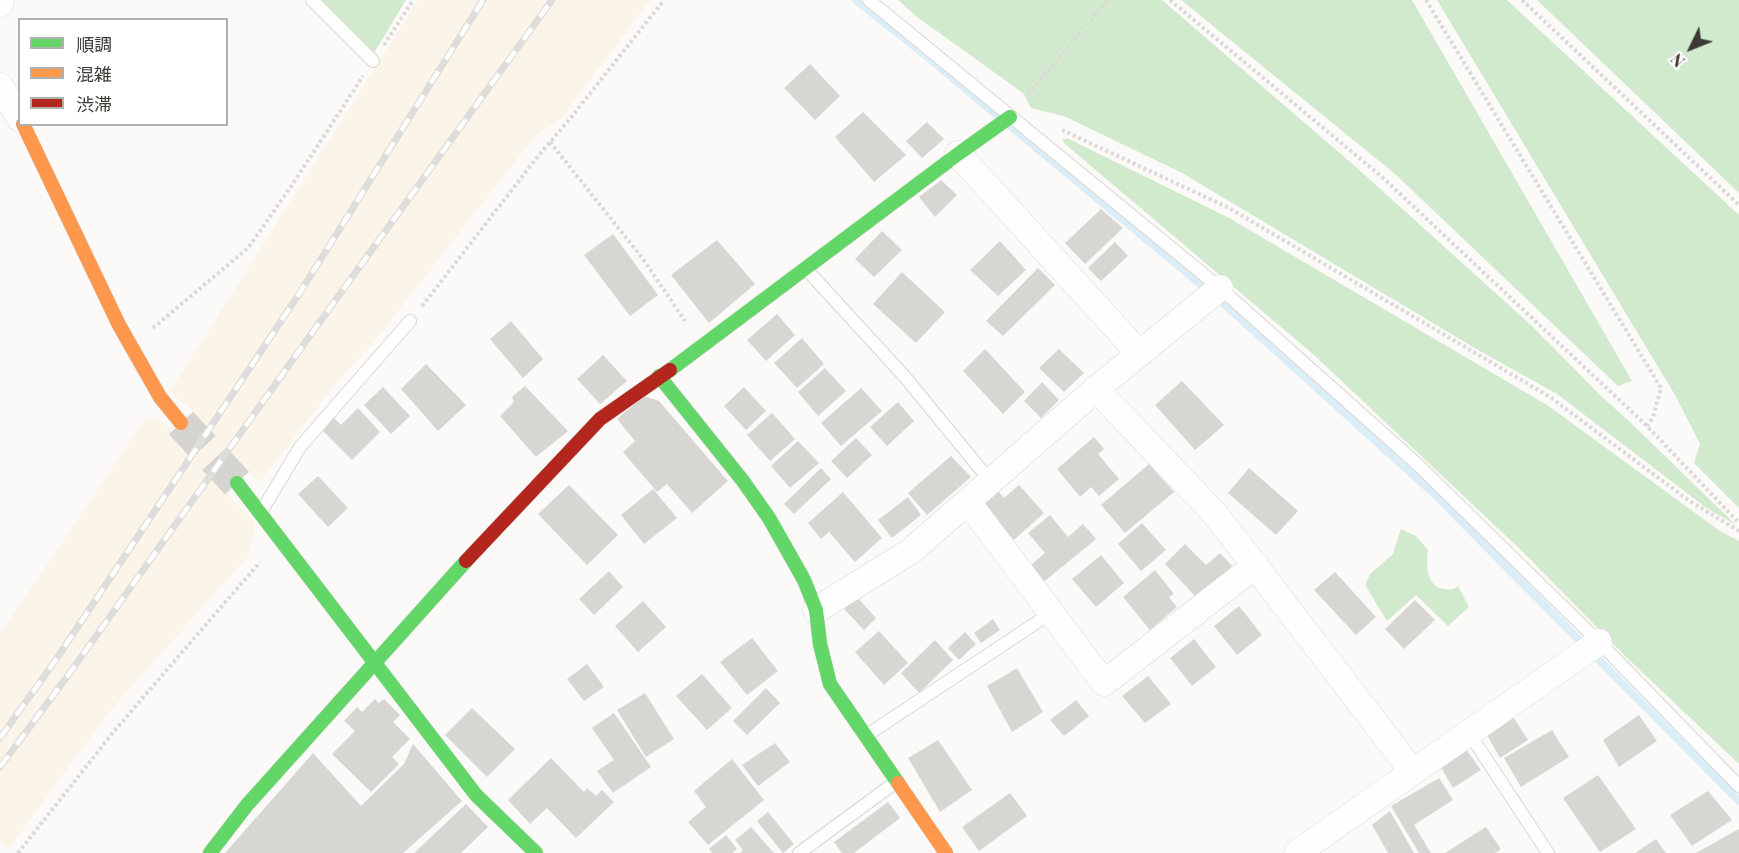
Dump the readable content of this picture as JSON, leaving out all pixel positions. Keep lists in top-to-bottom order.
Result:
{
  "legend": ["順調", "混雑", "渋滞"],
  "north": "bottom left"
}
